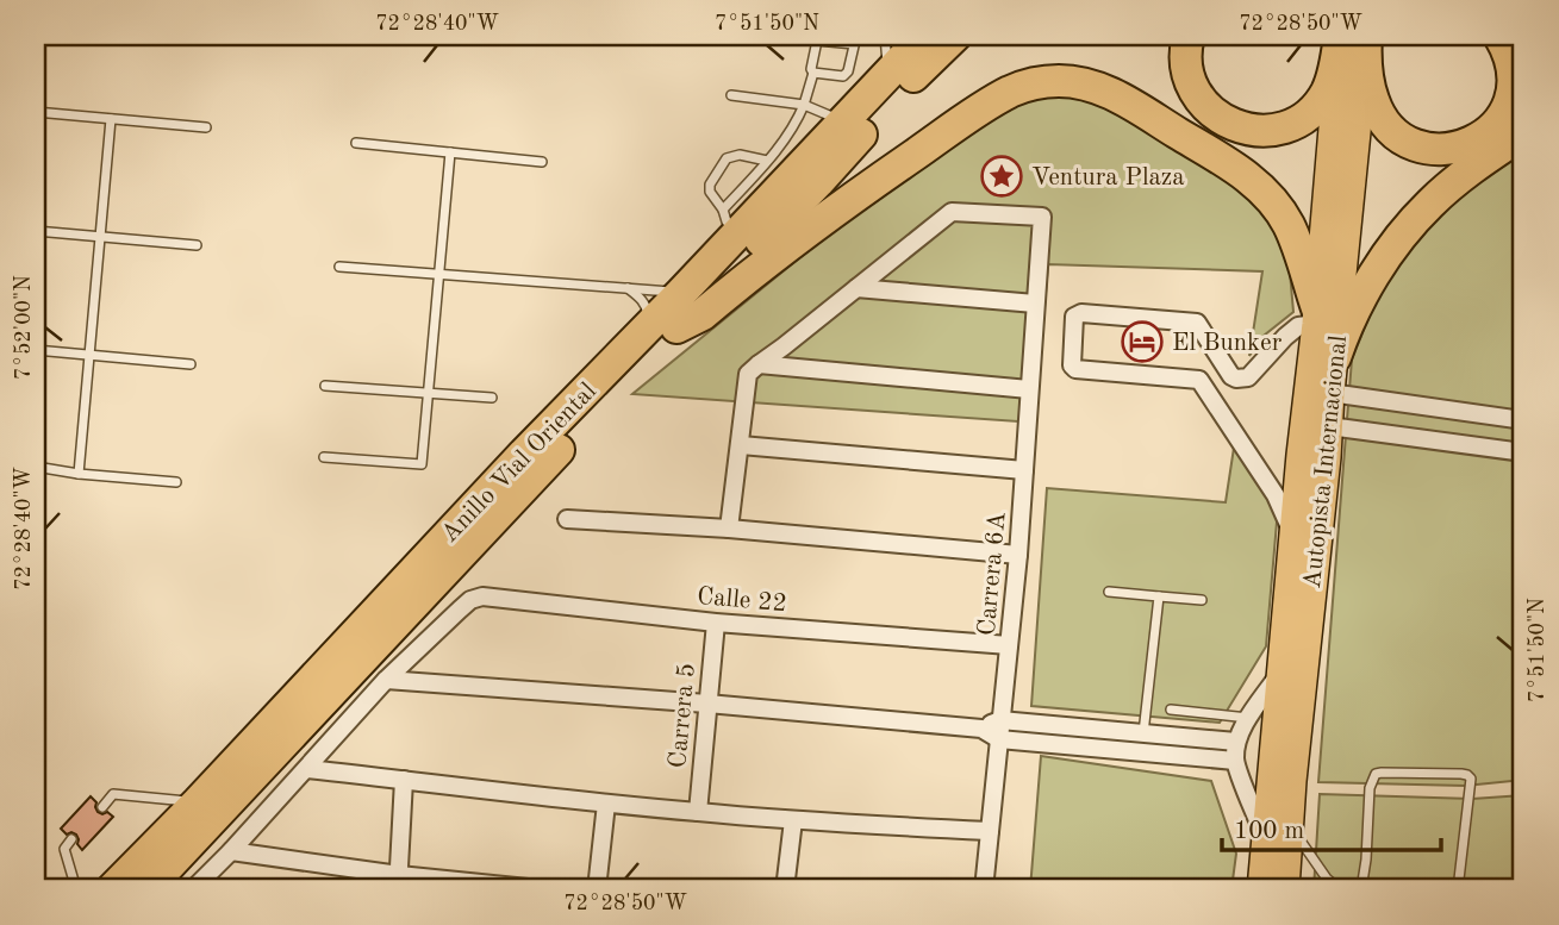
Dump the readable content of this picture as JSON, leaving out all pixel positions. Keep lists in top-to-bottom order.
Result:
{
  "streets": {
    "highway": ["Anillo Vial Oriental"],
    "main road": ["Autopista Internacional"],
    "street": ["Carrera 6A", "Calle 22", "Carrera 5"]
  },
  "crossings": [
    ["Carrera 6A", "Calle 22"],
    ["Calle 22", "Carrera 5"]
  ],
  "places": {
    "place": ["Ventura Plaza"],
    "hotel": ["El Bunker"]
  },
  "scale_bar": "100 m",
  "coordinates": [
    "72°28'40\"W",
    "7°51'50\"N",
    "72°28'50\"W",
    "7°52'00\"N"
  ]
}
